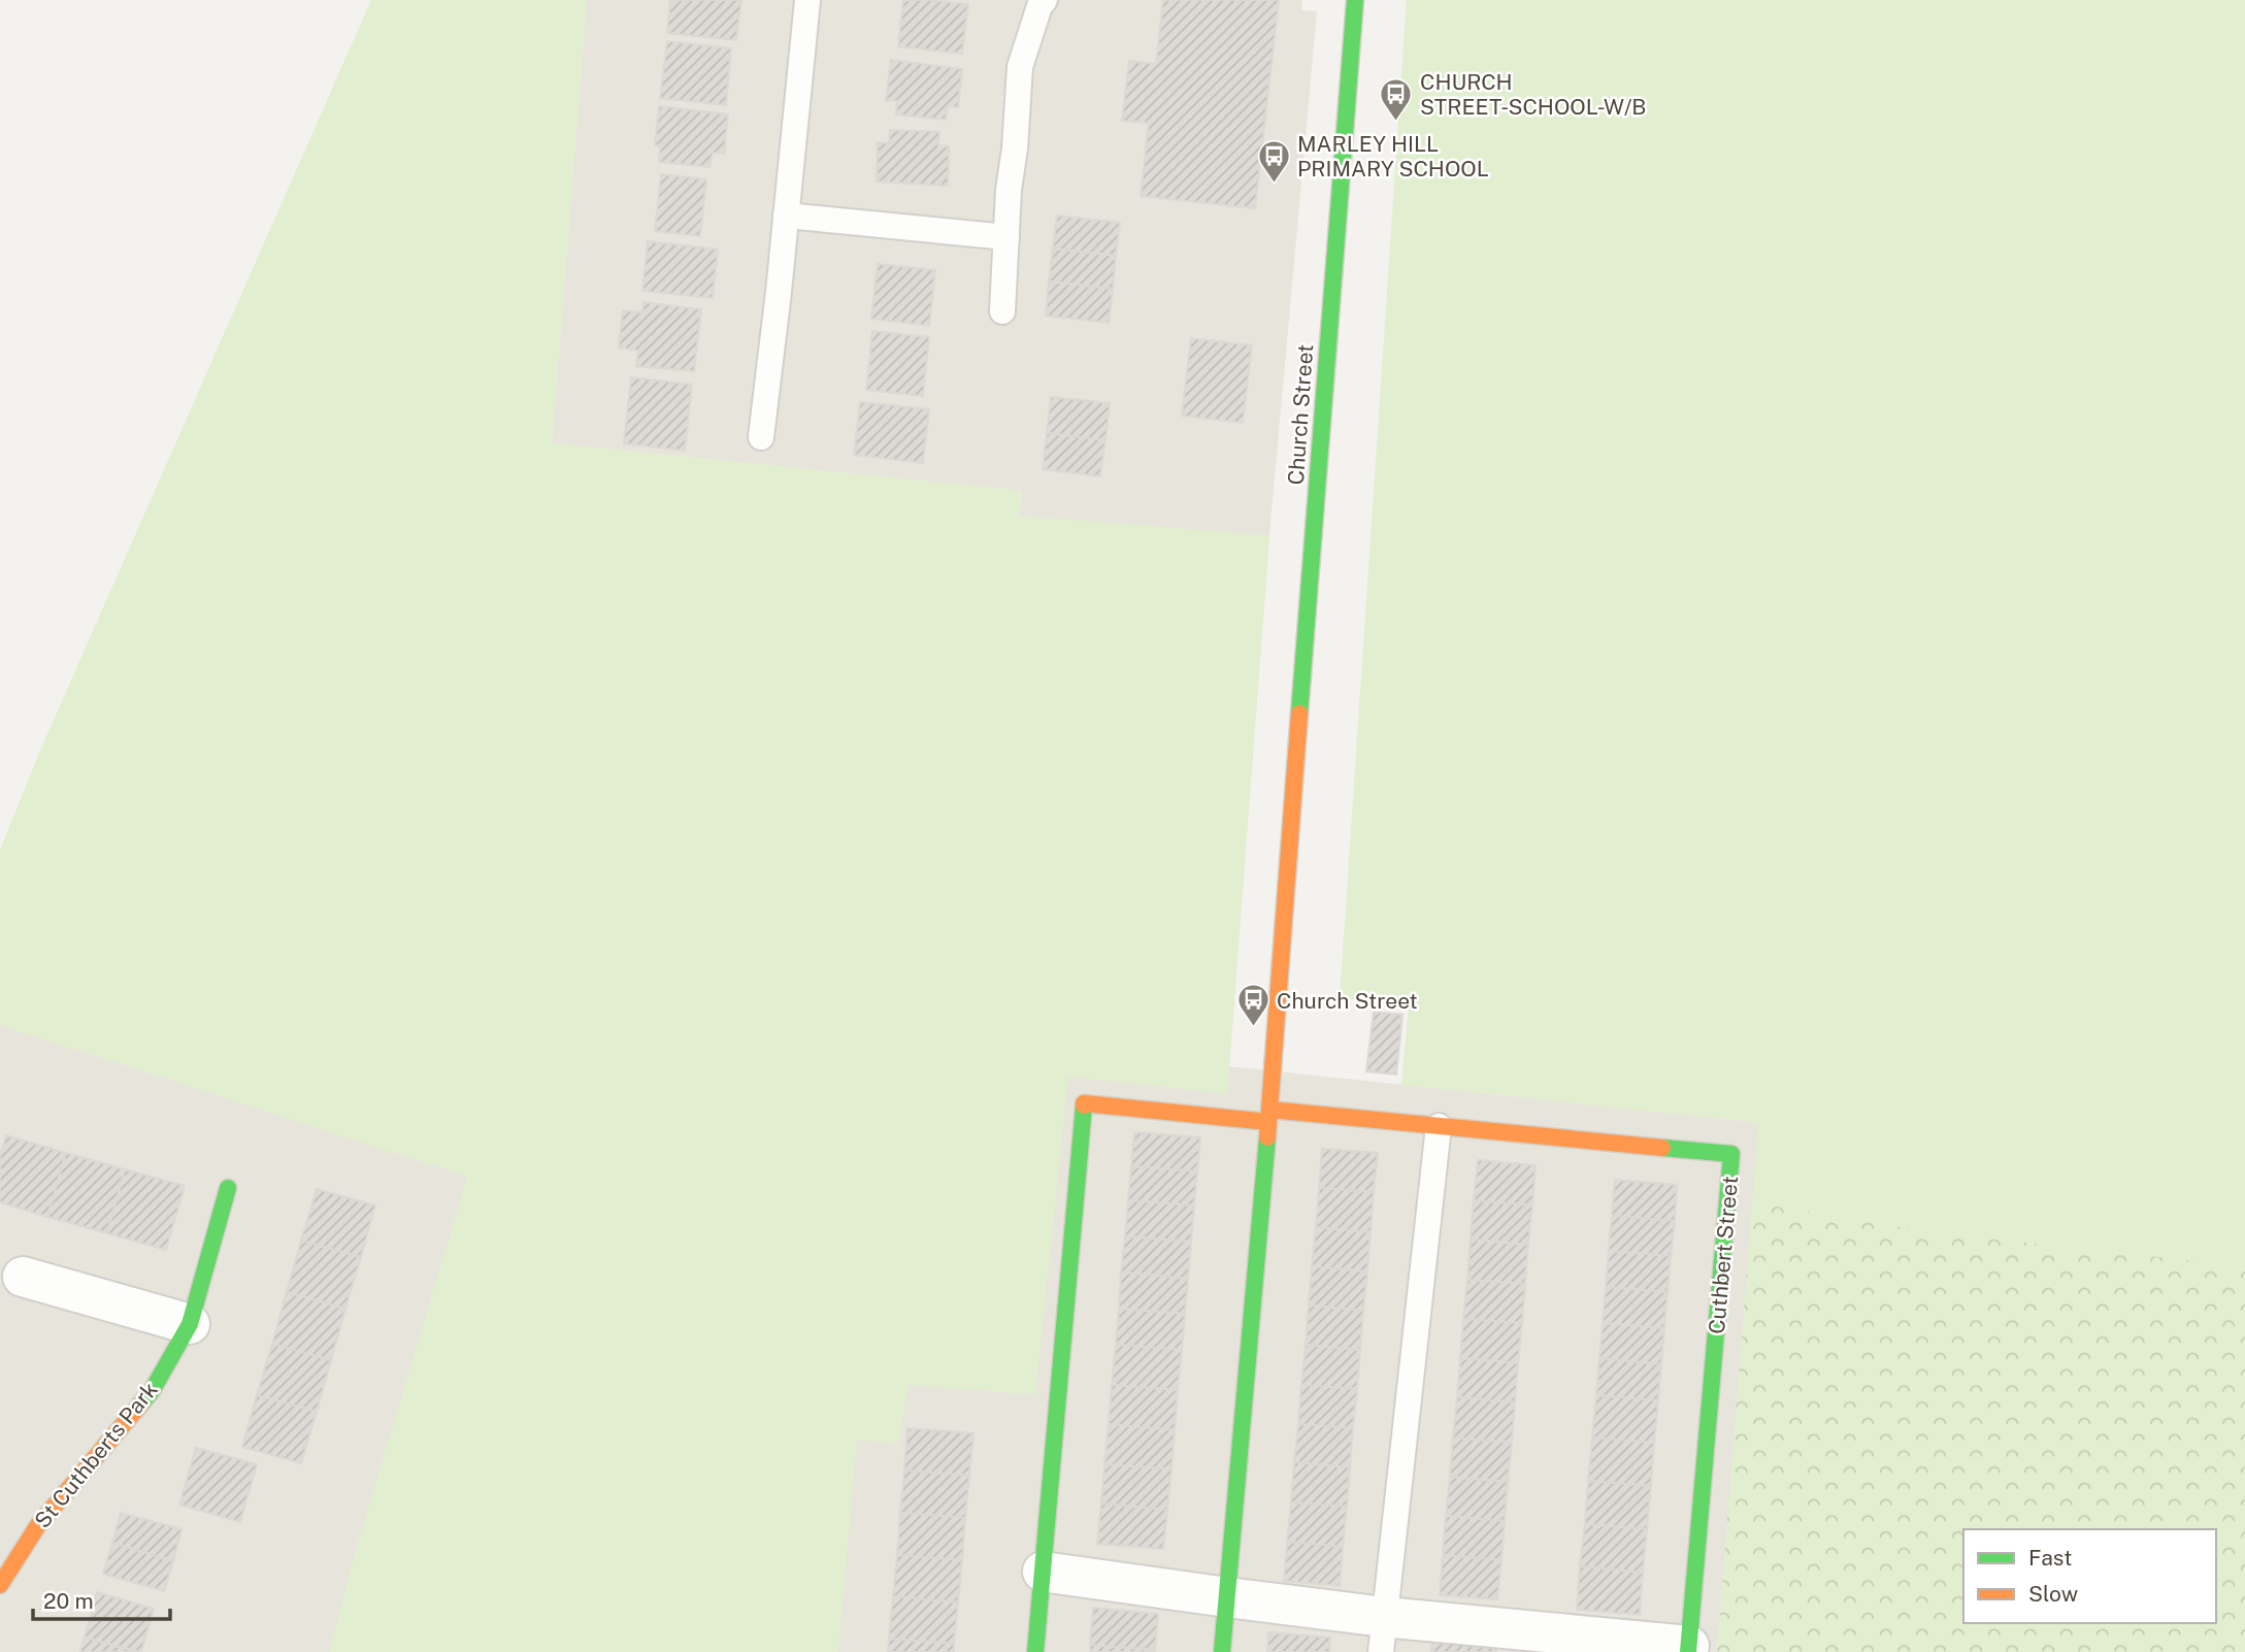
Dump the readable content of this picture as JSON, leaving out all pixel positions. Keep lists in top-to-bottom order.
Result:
{
  "streets": {
    "main road": ["Church Street", "Cuthbert Street", "St Cuthberts Park"]
  },
  "crossings": [
    ["Church Street", "Cuthbert Street"]
  ],
  "places": {
    "bus stop": ["CHURCH STREET-SCHOOL-W/B", "MARLEY HILL PRIMARY SCHOOL", "Church Street"]
  },
  "legend": ["Fast", "Slow"],
  "scale_bar": "20 m"
}
